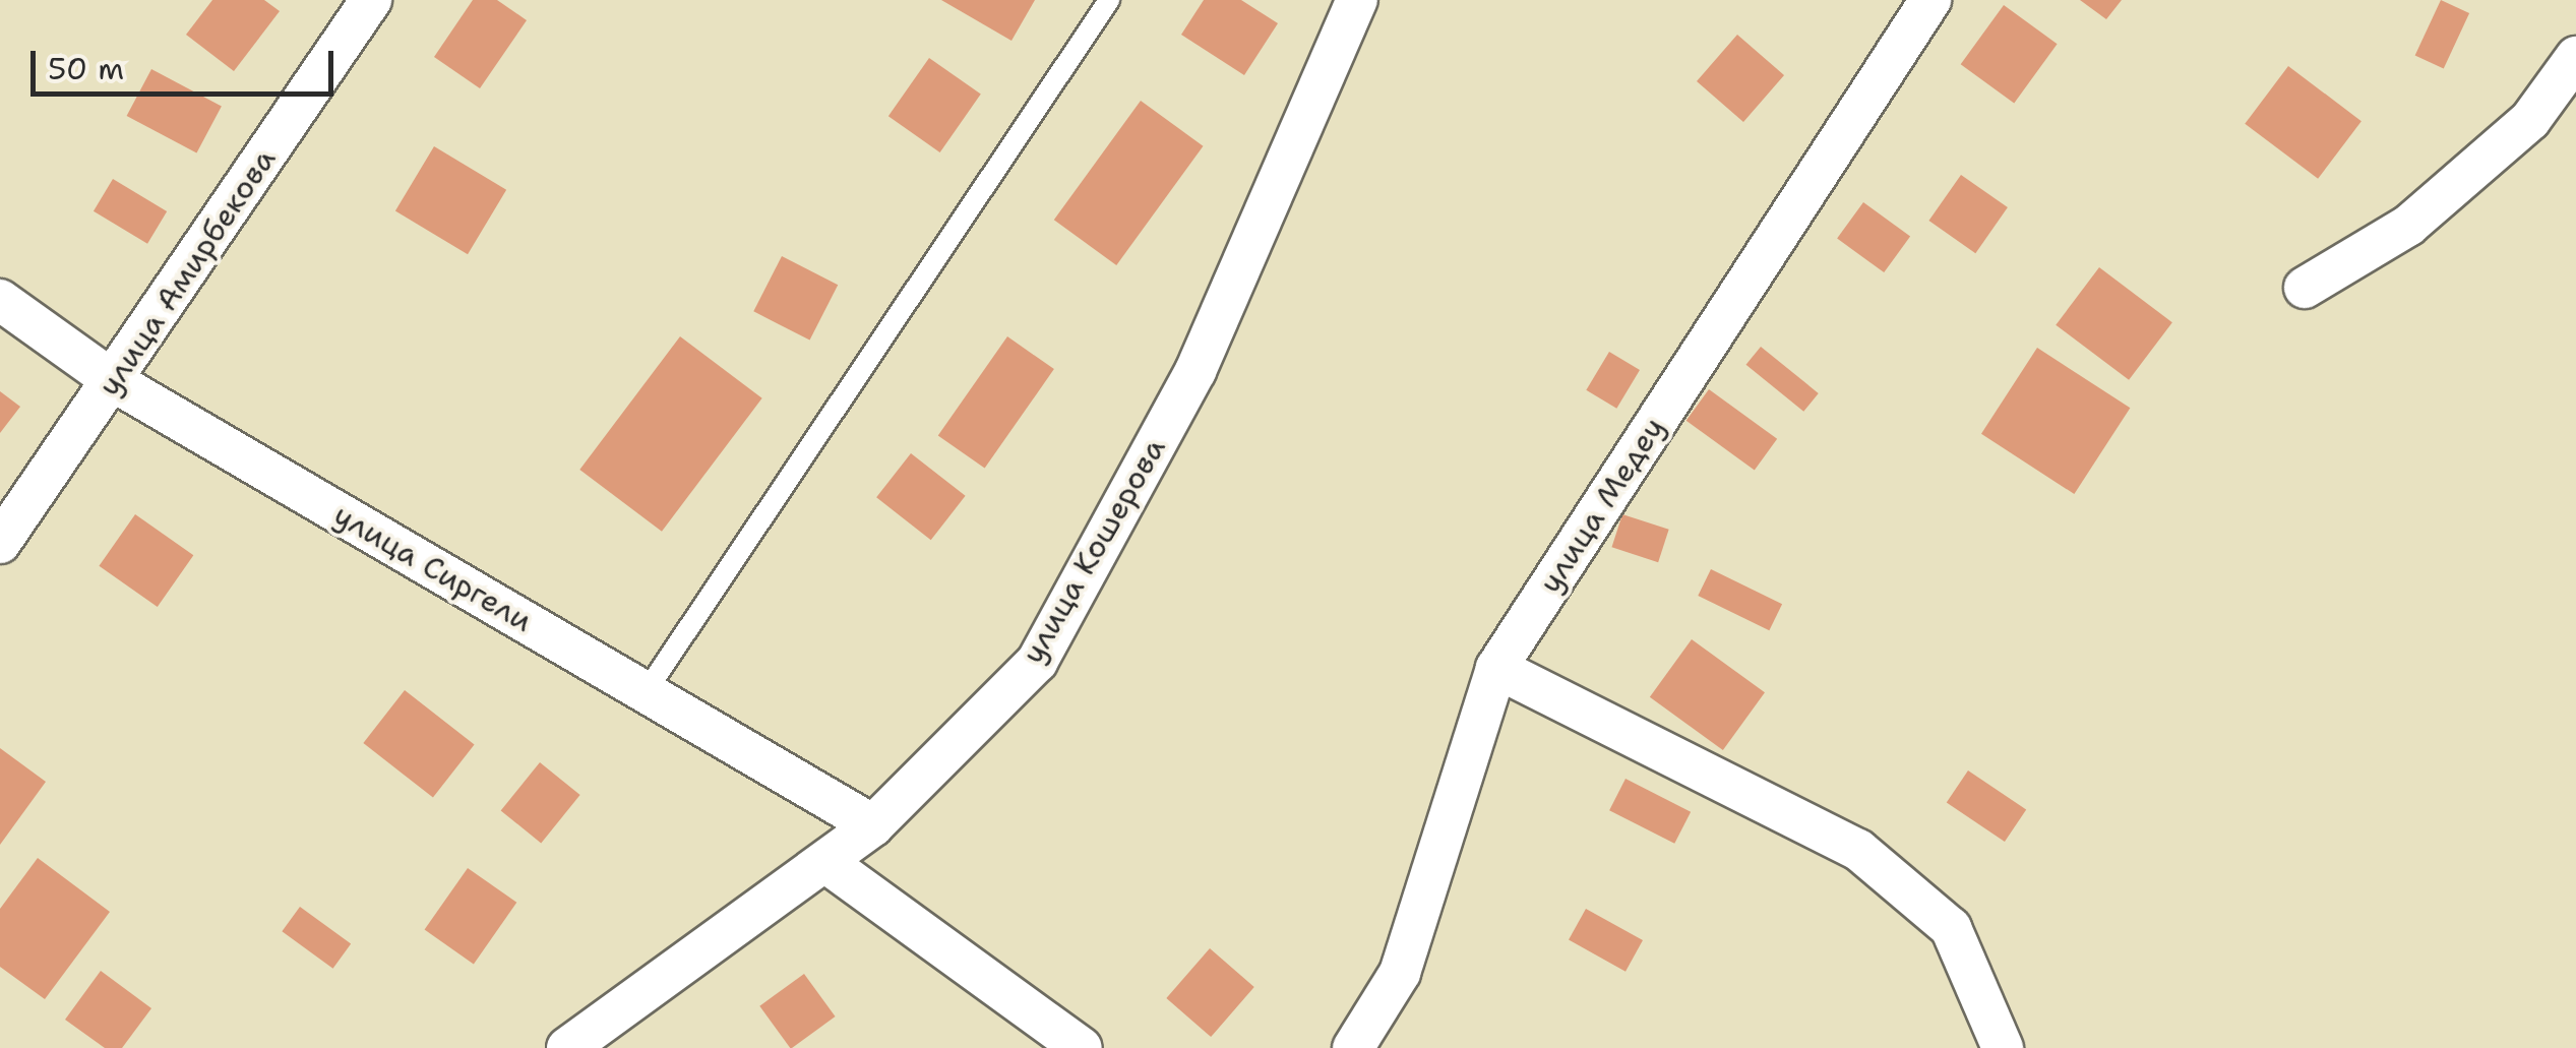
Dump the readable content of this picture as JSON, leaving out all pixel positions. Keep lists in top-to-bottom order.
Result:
{
  "streets": {
    "street": [
      "улица Амирбекова",
      "улица Медеу",
      "улица Кошерова",
      "улица Сиргели"
    ]
  },
  "crossings": [
    ["улица Амирбекова", "улица Сиргели"],
    ["улица Кошерова", "улица Сиргели"]
  ],
  "scale_bar": "50 m"
}
